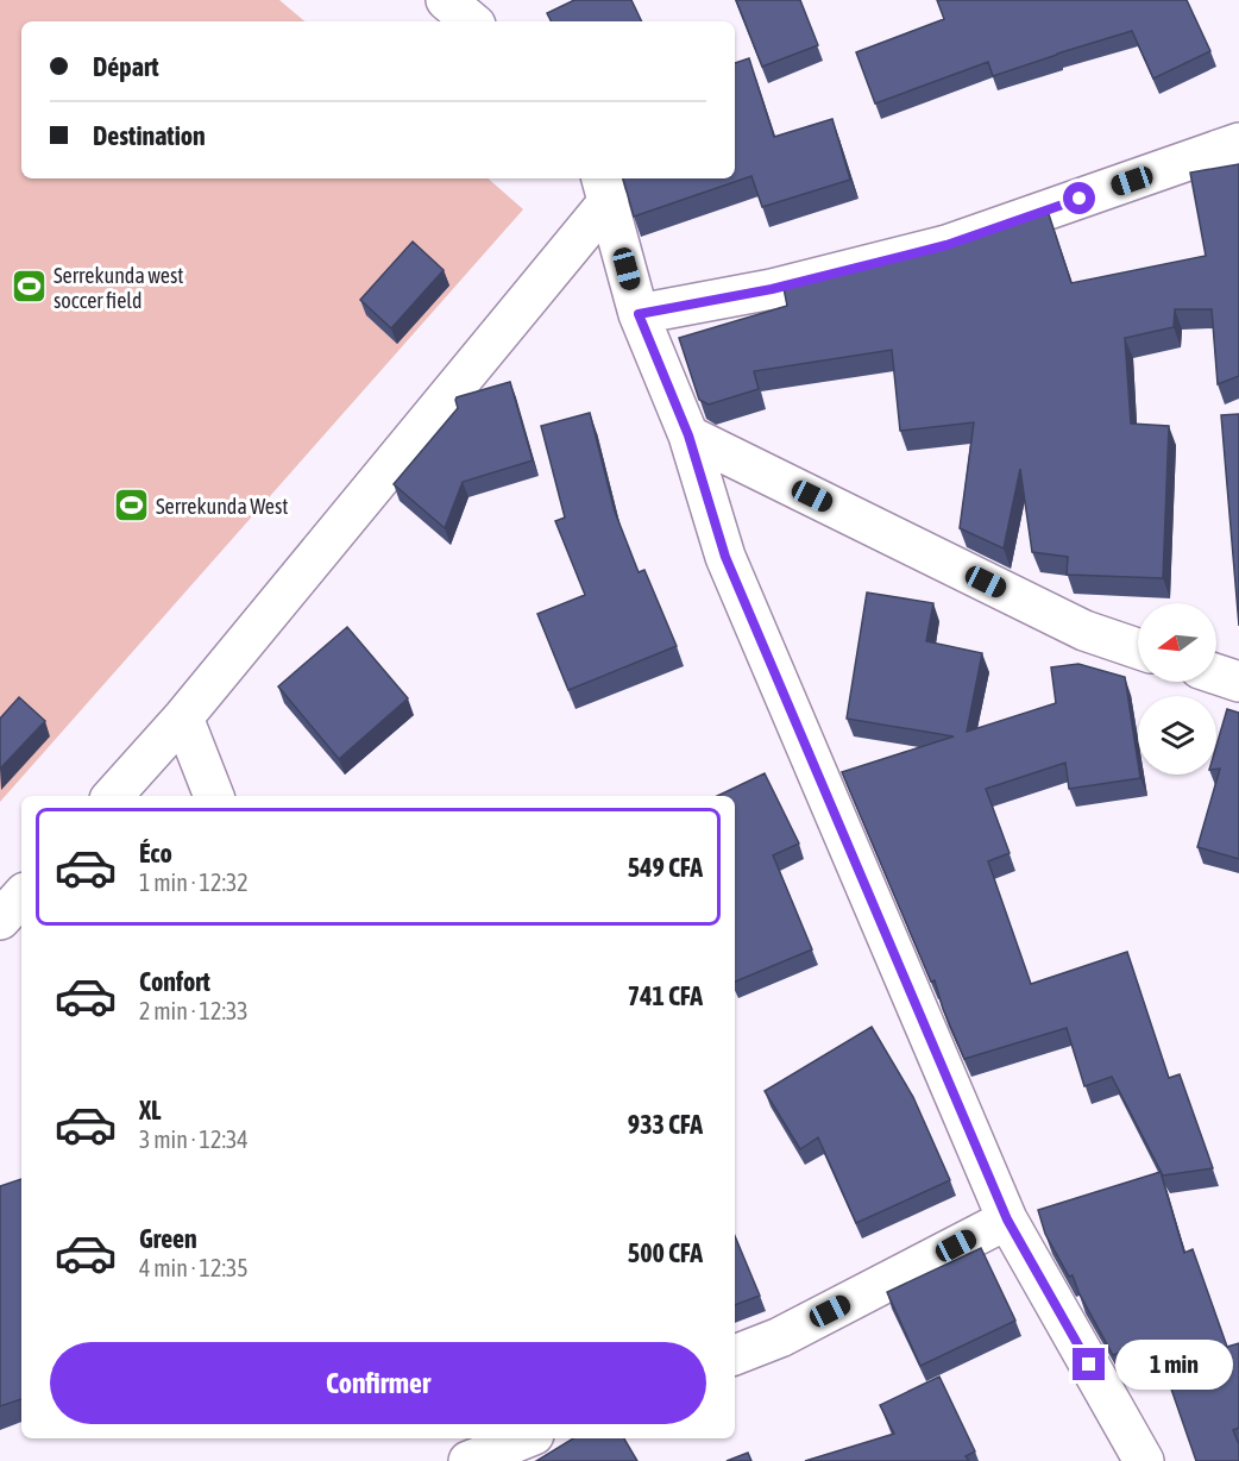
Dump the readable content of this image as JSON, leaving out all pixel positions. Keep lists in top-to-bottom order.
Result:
{
  "places": {
    "sports": ["Serrekunda west soccer field", "Serrekunda West"]
  },
  "north": "left",
  "page": {
    "banner": ["Départ", "Destination"],
    "list": [
      {
        "name": "Éco",
        "note": "1 min · 12:32",
        "value": "549 CFA"
      },
      {
        "name": "Confort",
        "note": "2 min · 12:33",
        "value": "741 CFA"
      },
      {
        "name": "XL",
        "note": "3 min · 12:34",
        "value": "933 CFA"
      },
      {
        "name": "Green",
        "note": "4 min · 12:35",
        "value": "500 CFA"
      }
    ],
    "buttons": "Confirmer",
    "bubble": "1 min"
  }
}
